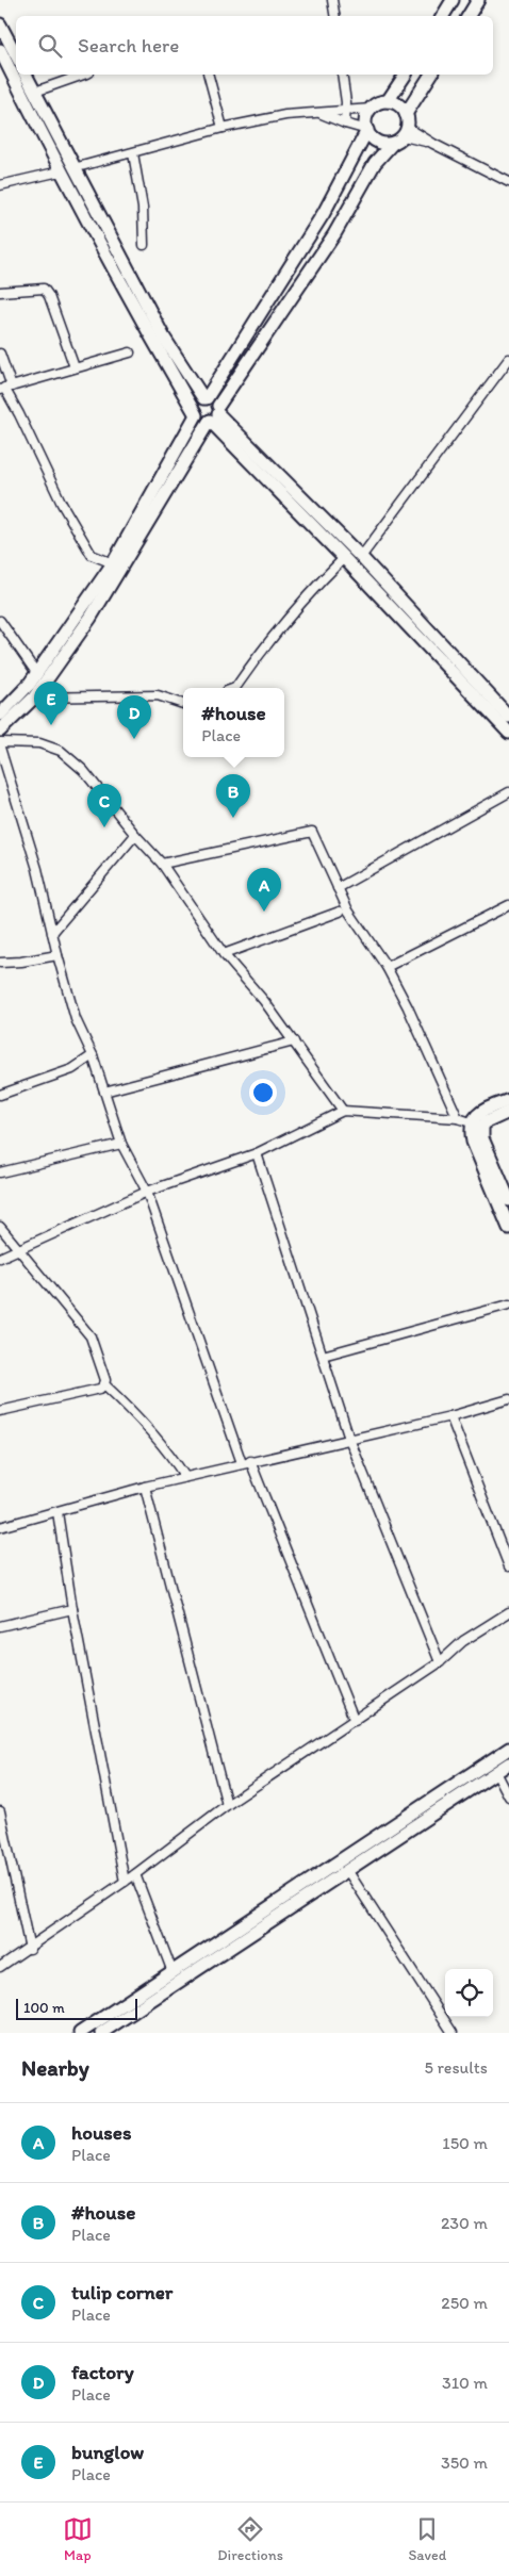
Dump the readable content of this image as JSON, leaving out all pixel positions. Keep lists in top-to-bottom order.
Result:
{
  "scale_bar": "100 m",
  "page": {
    "search": "Search here",
    "pins": [
      "E",
      "D",
      "B",
      "C",
      "A"
    ],
    "popup": ["#house", "Place"],
    "scale": "100 m",
    "heading": ["Nearby", "5 results"],
    "list": [
      {
        "mark": "A",
        "name": "houses",
        "note": "Place",
        "value": "150 m"
      },
      {
        "mark": "B",
        "name": "#house",
        "note": "Place",
        "value": "230 m"
      },
      {
        "mark": "C",
        "name": "tulip corner",
        "note": "Place",
        "value": "250 m"
      },
      {
        "mark": "D",
        "name": "factory",
        "note": "Place",
        "value": "310 m"
      },
      {
        "mark": "E",
        "name": "bunglow",
        "note": "Place",
        "value": "350 m"
      }
    ],
    "nav": ["Map", "Directions", "Saved"]
  }
}
